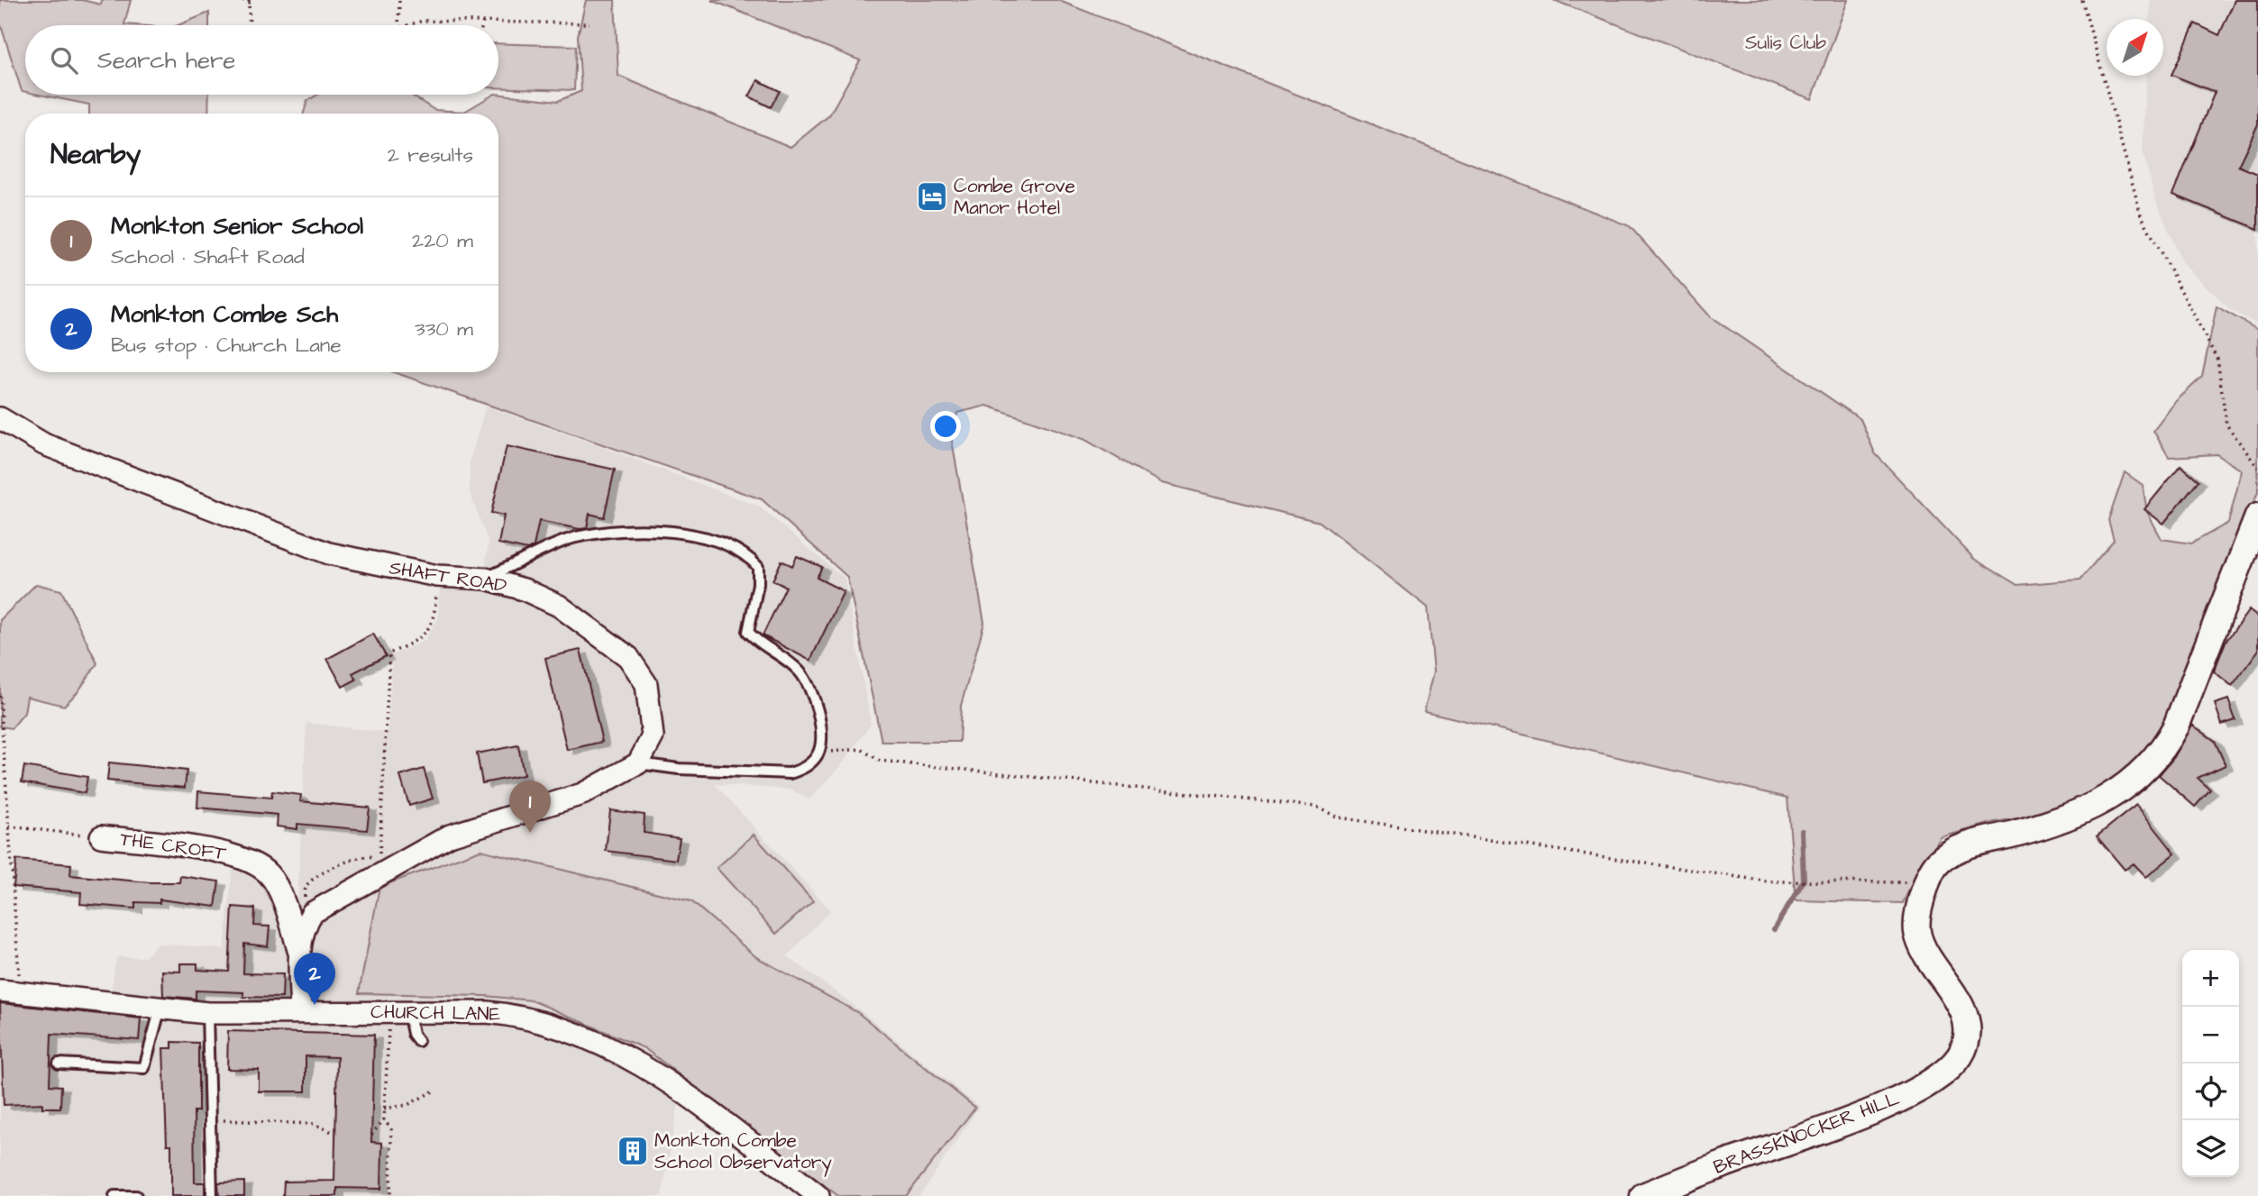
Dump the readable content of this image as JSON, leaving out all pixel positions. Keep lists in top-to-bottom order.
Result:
{
  "streets": {
    "street": [
      "SHAFT ROAD",
      "THE CROFT",
      "CHURCH LANE",
      "BRASSKNOCKER HILL"
    ]
  },
  "parks": ["Sulis Club"],
  "places": {
    "hotel": ["Combe Grove Manor Hotel"],
    "building": ["Monkton Combe School Observatory"]
  },
  "north": "top right",
  "page": {
    "search": "Search here",
    "heading": ["Nearby", "2 results"],
    "list": [
      {
        "mark": "1",
        "name": "Monkton Senior School",
        "note": "School · Shaft Road",
        "value": "220 m"
      },
      {
        "mark": "2",
        "name": "Monkton Combe Sch",
        "note": "Bus stop · Church Lane",
        "value": "330 m"
      }
    ],
    "pins": ["1", "2"],
    "map_buttons": ["+", "−"]
  }
}
